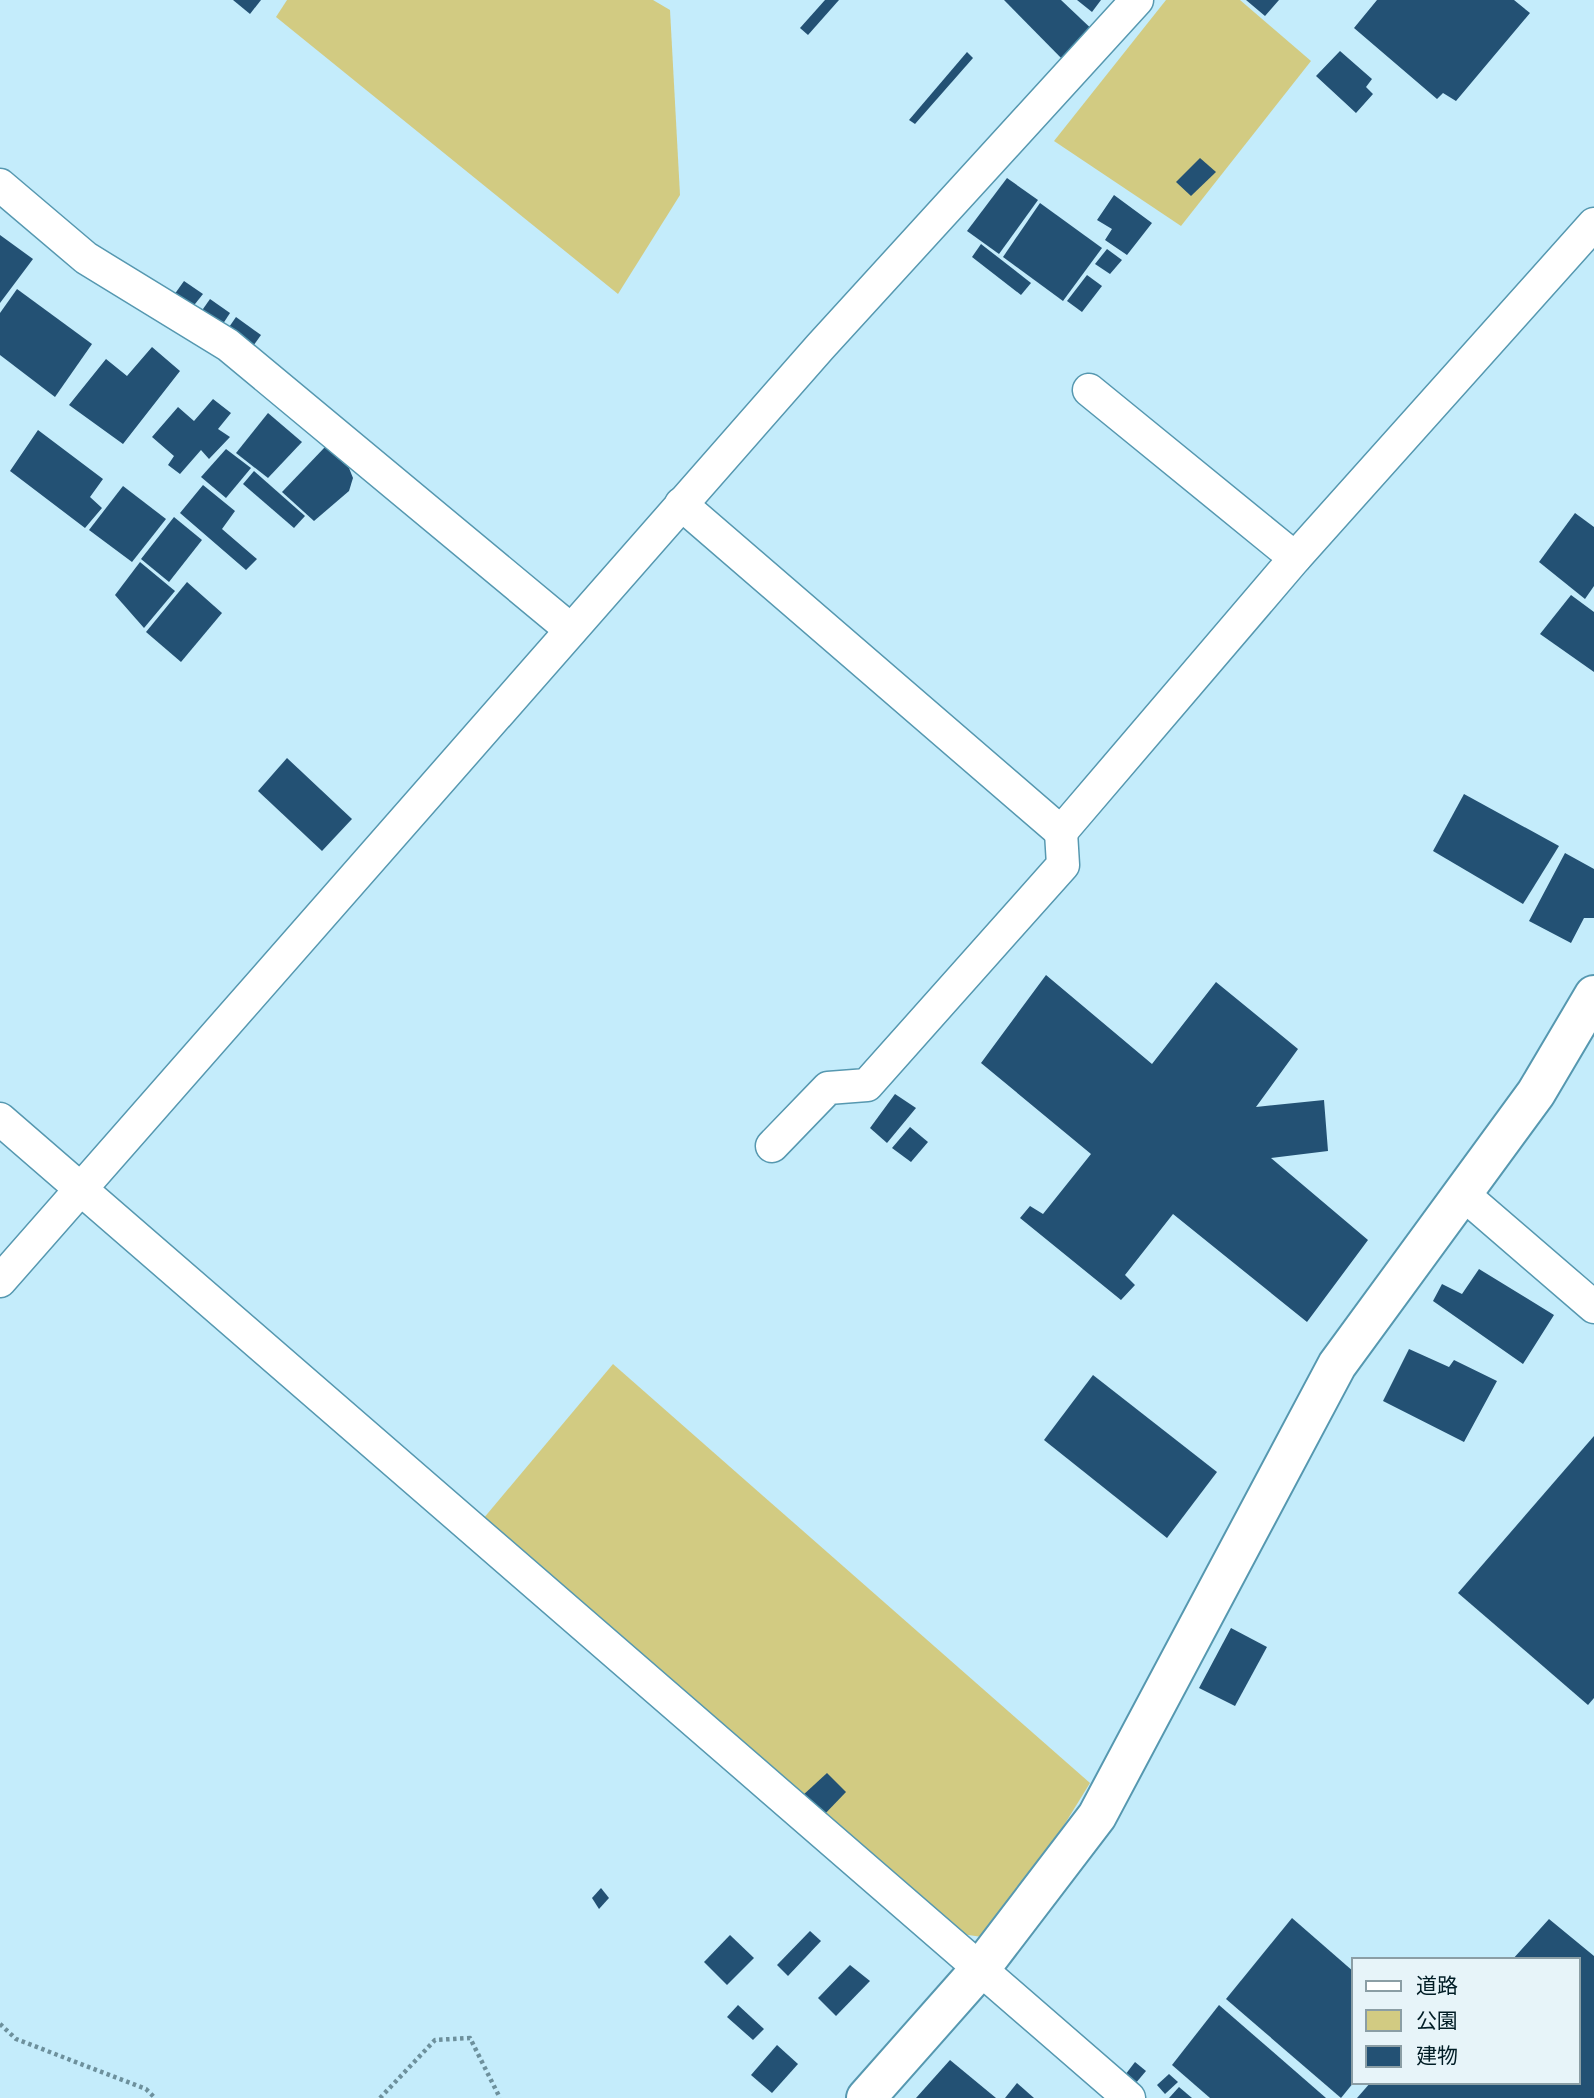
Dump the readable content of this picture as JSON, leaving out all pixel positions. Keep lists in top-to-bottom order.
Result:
{
  "legend": ["道路", "公園", "建物"]
}
